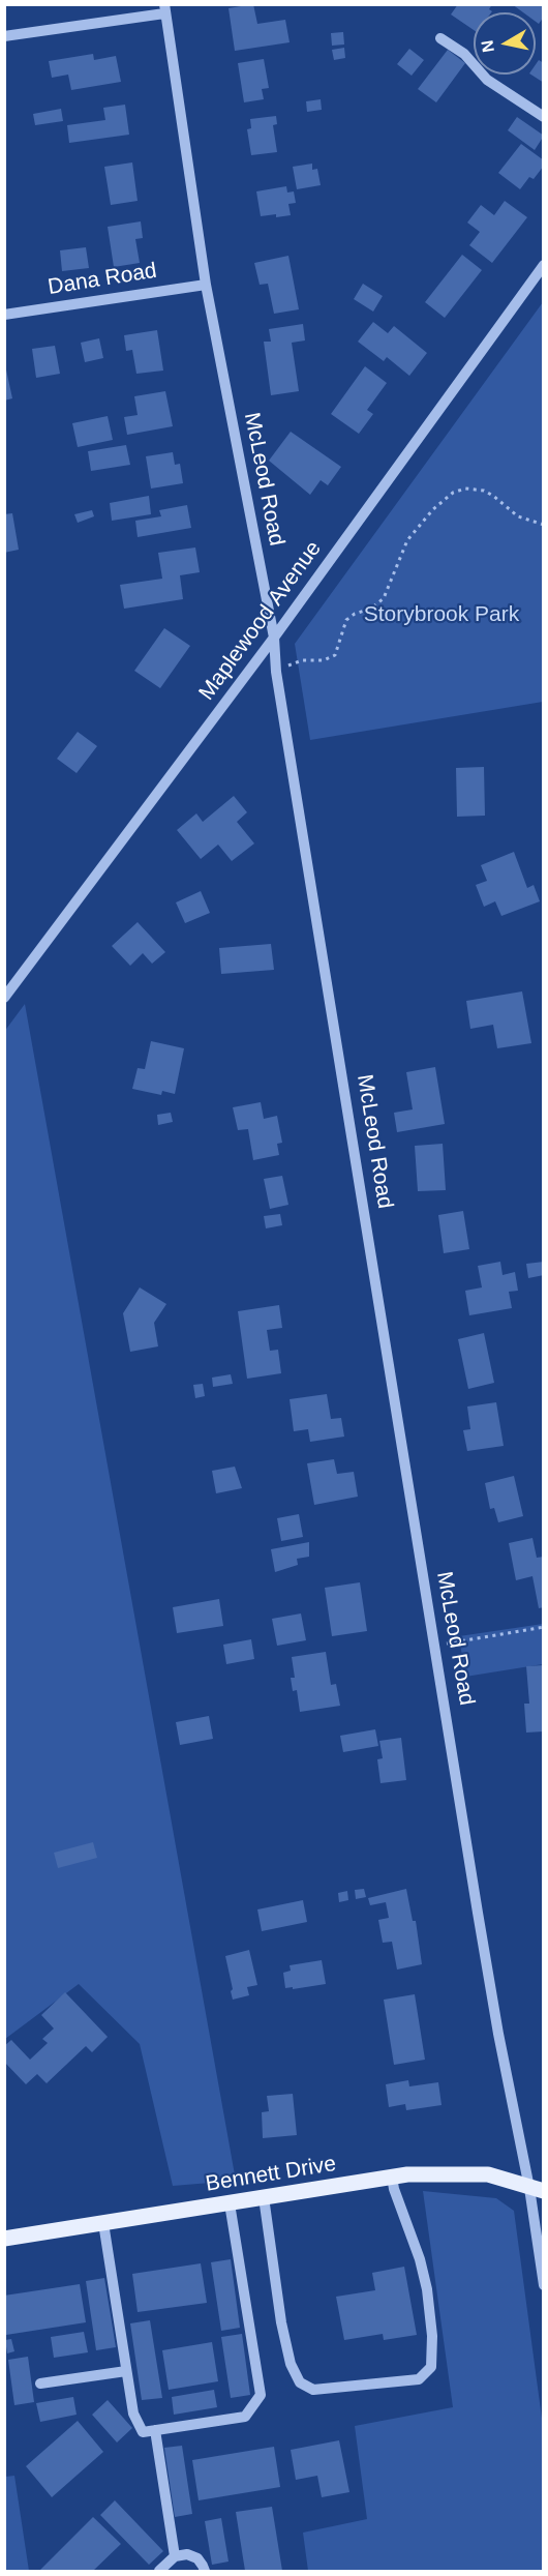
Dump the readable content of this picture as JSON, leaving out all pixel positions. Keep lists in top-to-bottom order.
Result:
{
  "streets": {
    "main road": ["Bennett Drive"],
    "street": ["Dana Road", "McLeod Road", "Maplewood Avenue"]
  },
  "crossings": [
    ["Dana Road", "McLeod Road"],
    ["McLeod Road", "Maplewood Avenue"],
    ["McLeod Road", "Bennett Drive"]
  ],
  "parks": ["Storybrook Park"],
  "north": "left"
}
